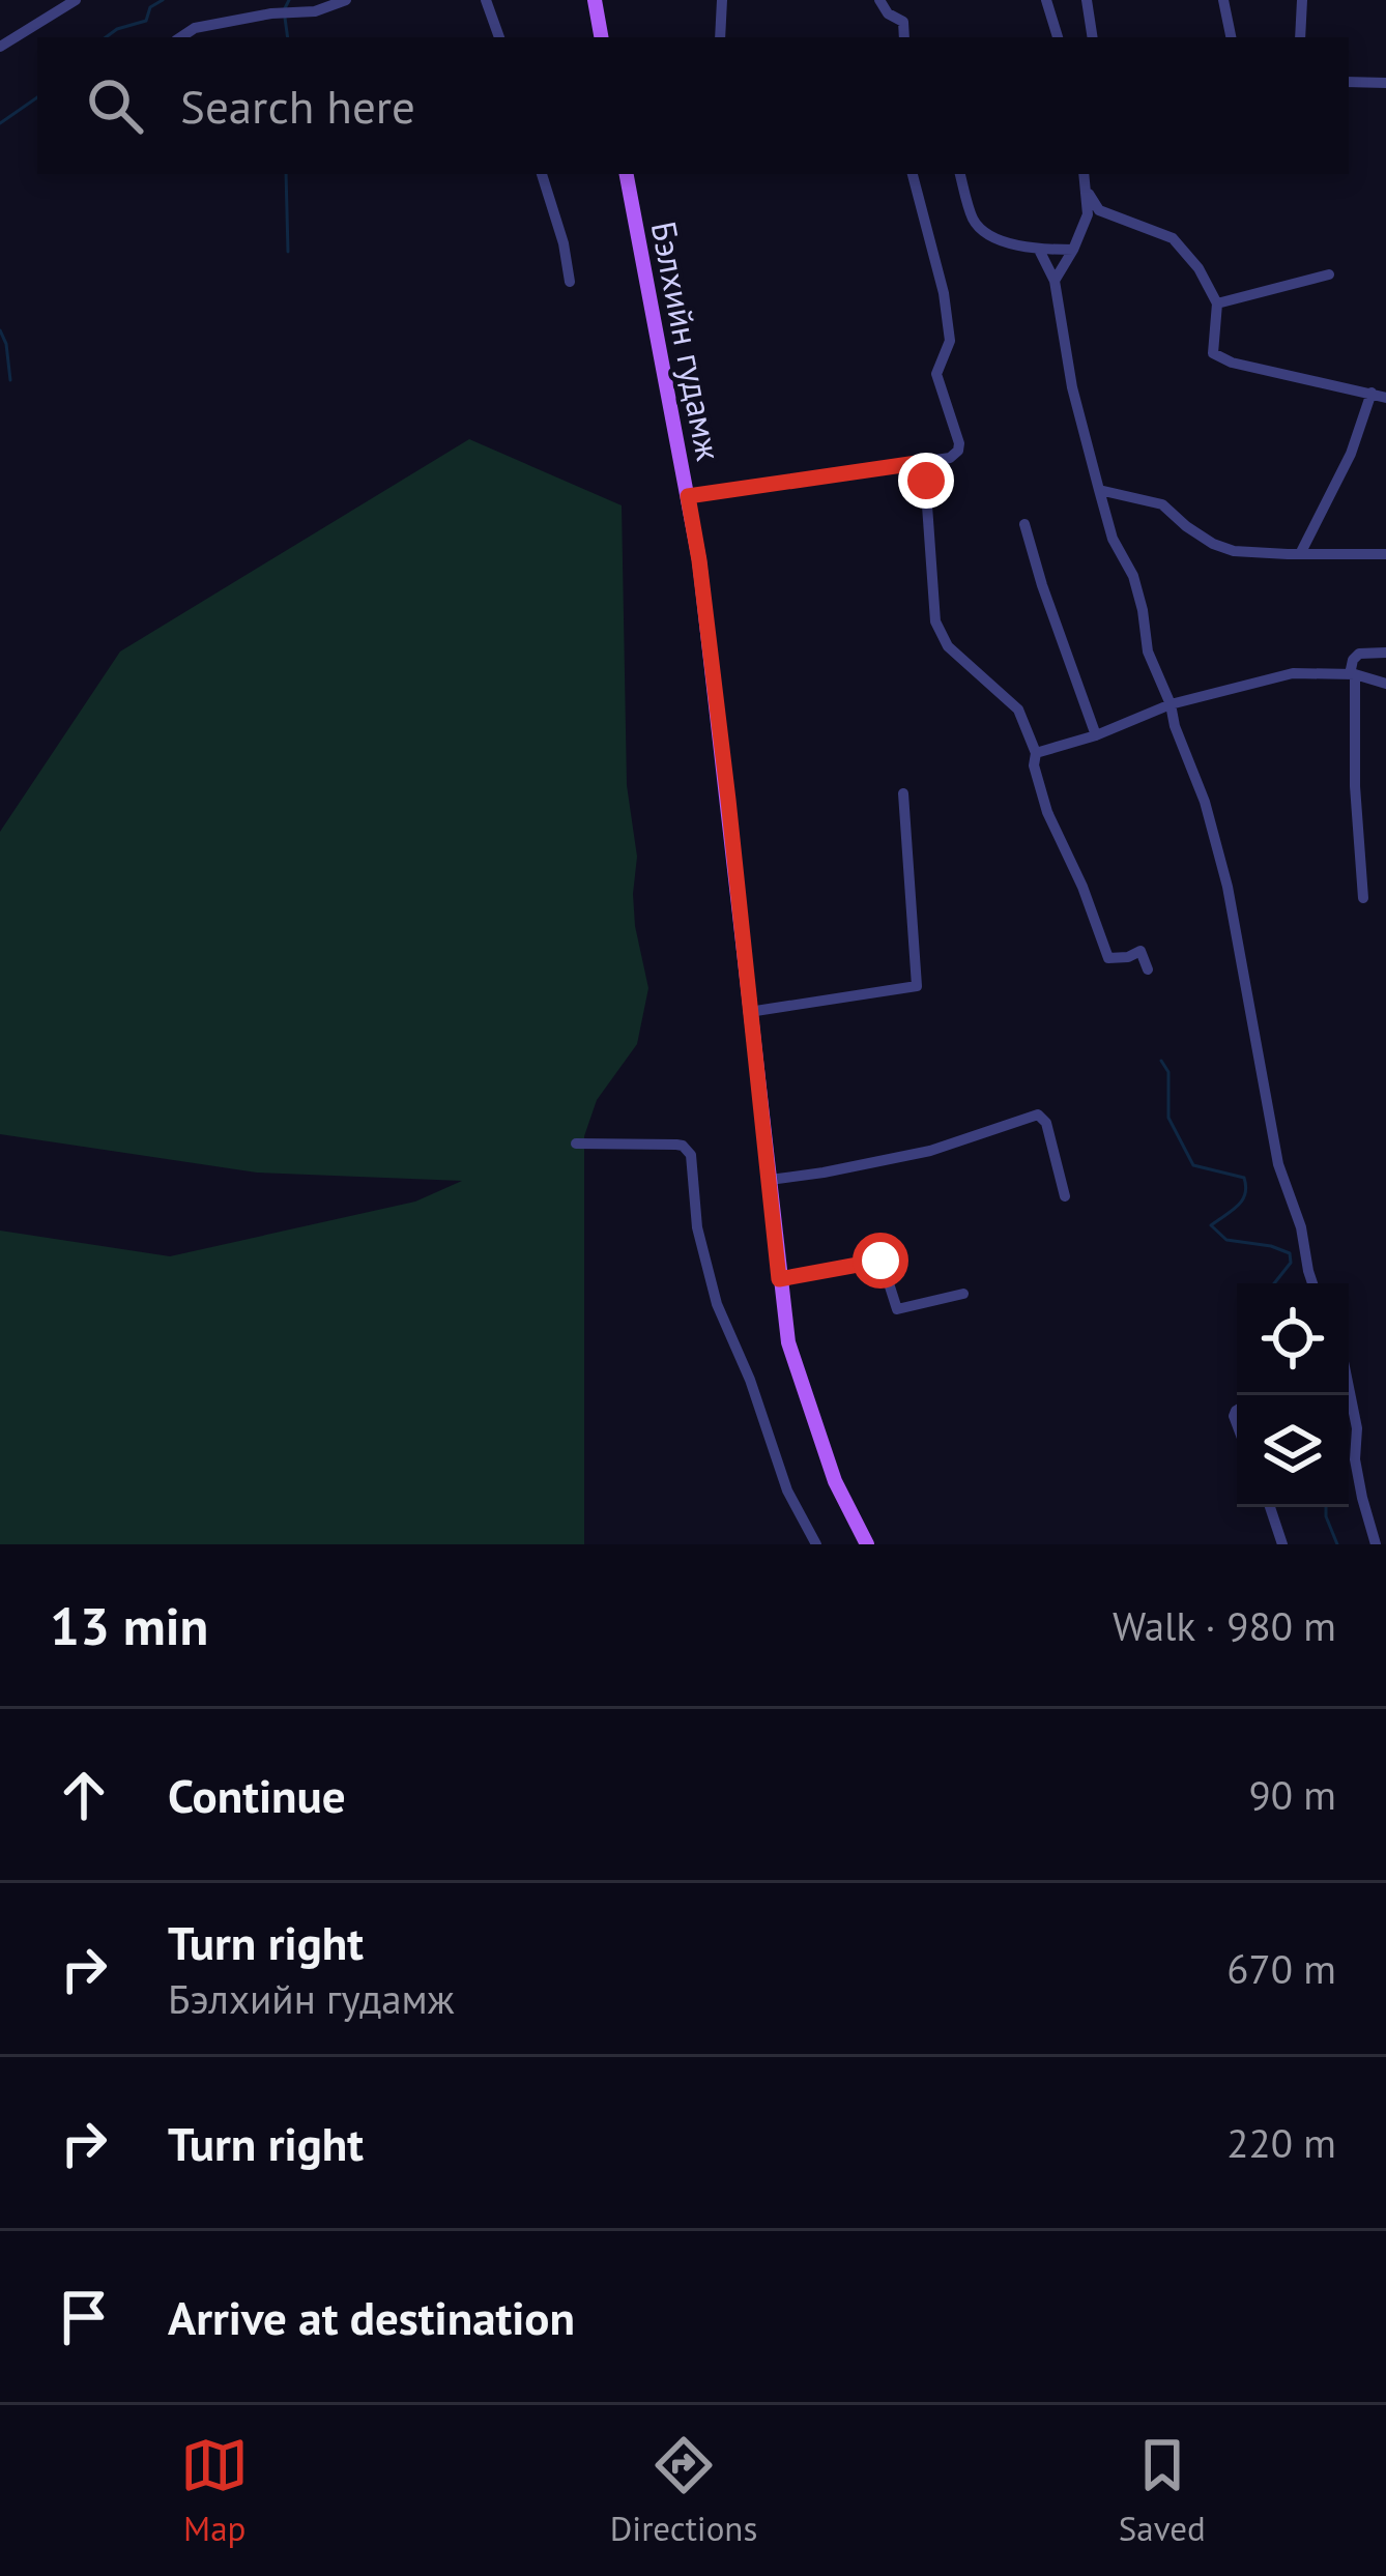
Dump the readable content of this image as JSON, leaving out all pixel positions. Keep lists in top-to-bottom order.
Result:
{
  "streets": {
    "main road": ["Бэлхийн гудамж"]
  },
  "page": {
    "search": "Search here",
    "heading": ["13 min", "Walk · 980 m"],
    "list": [
      ["Continue", "90 m"],
      ["Turn right", "Бэлхийн гудамж", "670 m"],
      ["Turn right", "220 m"],
      "Arrive at destination"
    ],
    "nav": ["Map", "Directions", "Saved"]
  }
}
